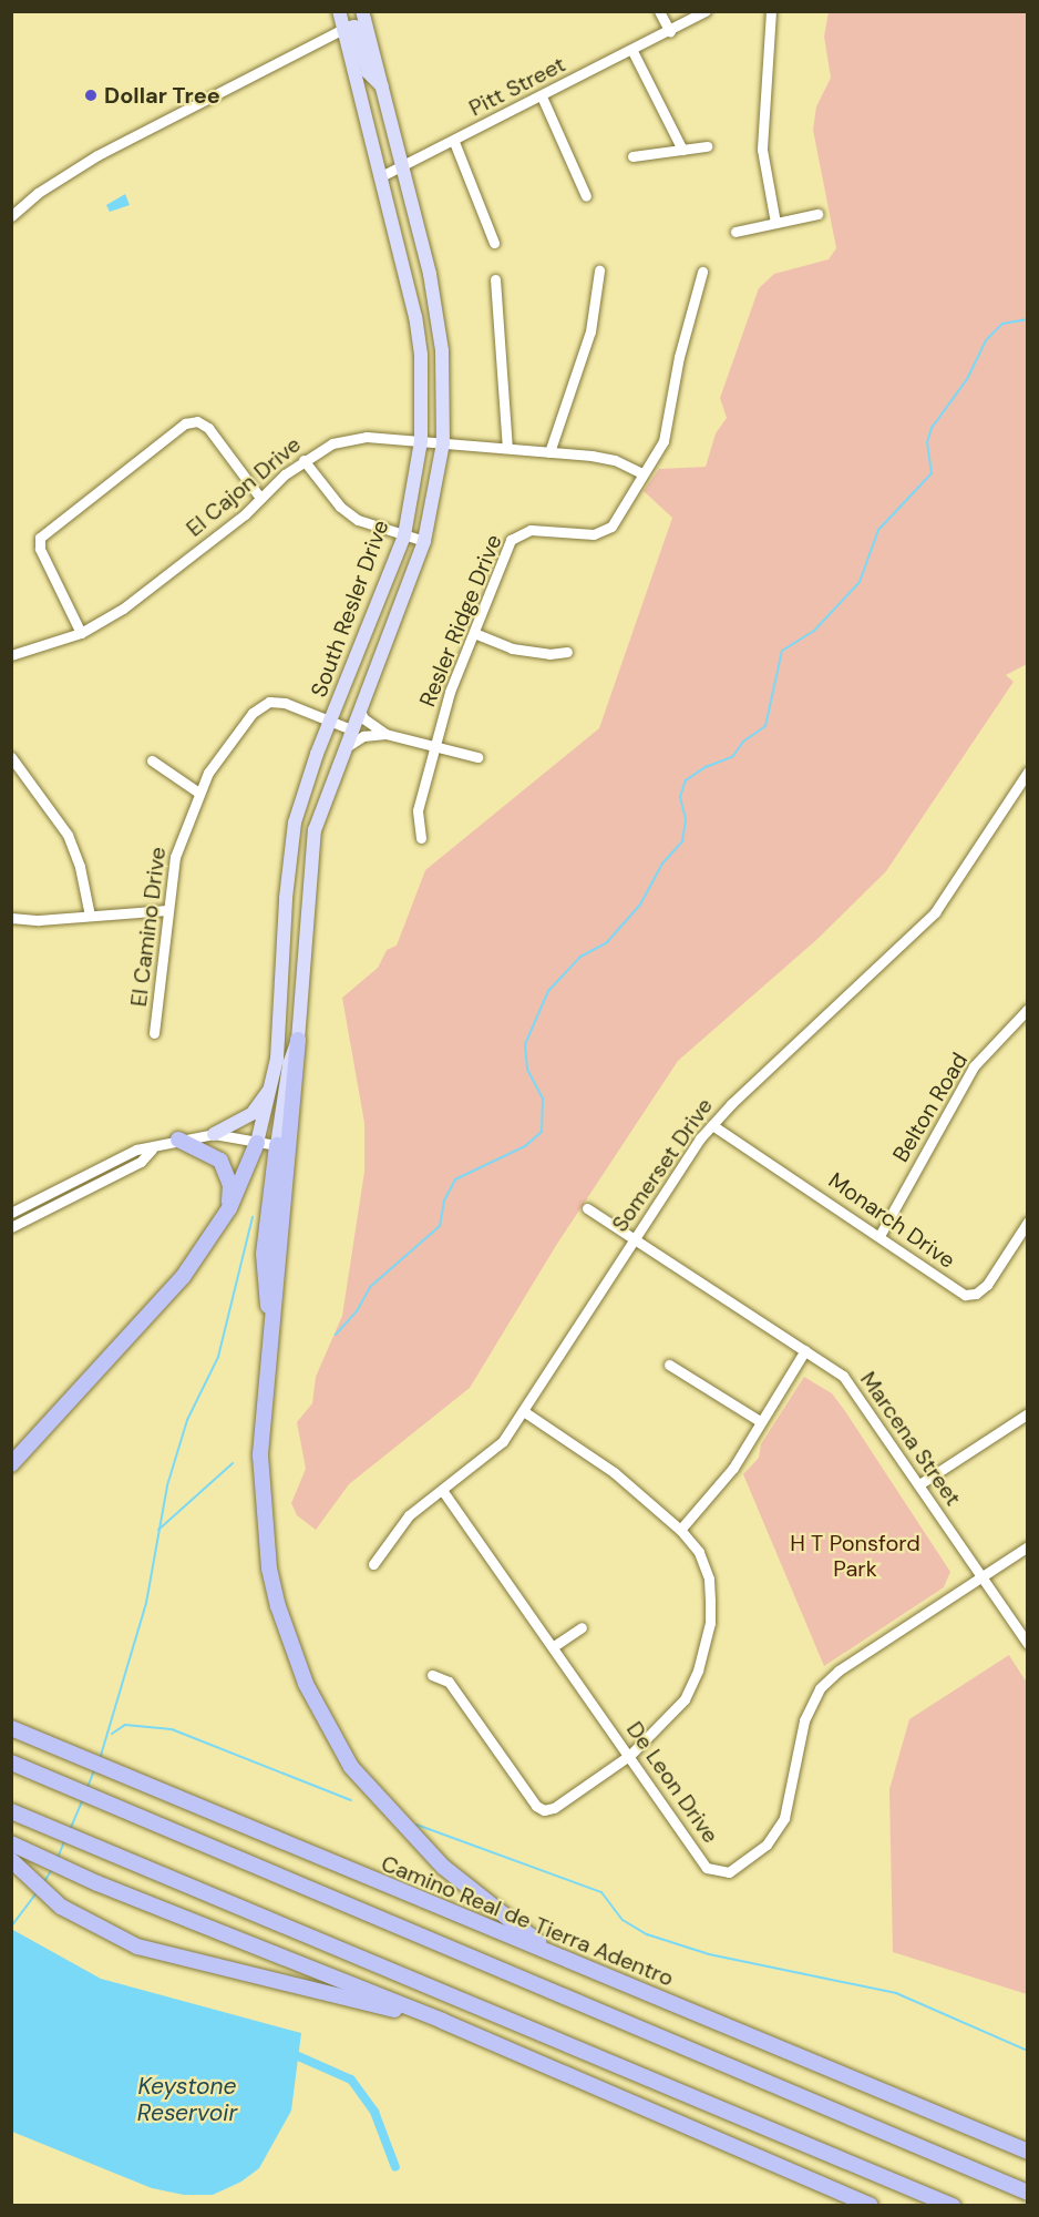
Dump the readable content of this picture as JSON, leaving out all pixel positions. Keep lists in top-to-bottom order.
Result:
{
  "streets": {
    "highway": ["Camino Real de Tierra Adentro"],
    "main road": ["South Resler Drive"],
    "street": [
      "Pitt Street",
      "El Cajon Drive",
      "Resler Ridge Drive",
      "El Camino Drive",
      "Belton Road",
      "Somerset Drive",
      "Monarch Drive",
      "Marcena Street",
      "De Leon Drive"
    ]
  },
  "crossings": [
    ["Pitt Street", "South Resler Drive"],
    ["El Cajon Drive", "South Resler Drive"],
    ["El Cajon Drive", "Resler Ridge Drive"],
    ["South Resler Drive", "El Camino Drive"],
    ["Belton Road", "Monarch Drive"],
    ["Somerset Drive", "Monarch Drive"],
    ["Somerset Drive", "Marcena Street"],
    ["Somerset Drive", "De Leon Drive"],
    ["Marcena Street", "De Leon Drive"]
  ],
  "water": ["Keystone Reservoir"],
  "parks": ["H T Ponsford Park"],
  "places": ["Dollar Tree"]
}
